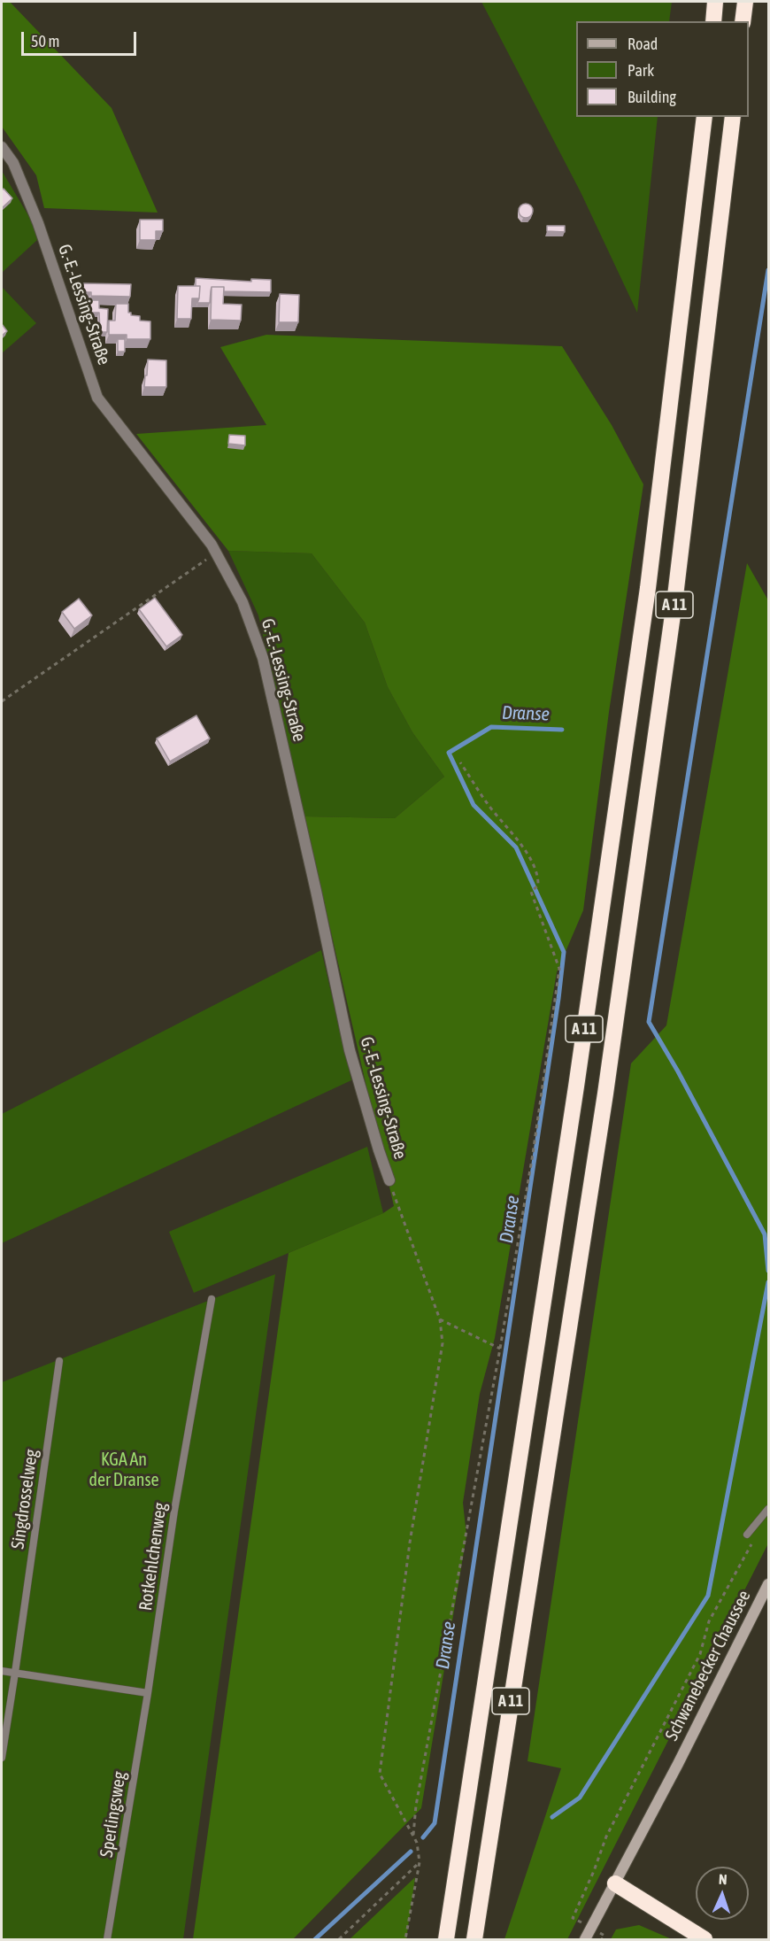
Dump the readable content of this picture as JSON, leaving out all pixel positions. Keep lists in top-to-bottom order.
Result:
{
  "streets": {
    "highway": ["A 11"],
    "main road": ["Schwanebecker Chaussee"],
    "street": ["G.-E.-Lessing-Straße"],
    "lane": ["Singdrosselweg", "Rotkehlchenweg", "Sperlingsweg"]
  },
  "crossings": [
    ["Rotkehlchenweg", "Sperlingsweg"]
  ],
  "water": ["Dranse"],
  "parks": ["KGA An der Dranse"],
  "legend": ["Road", "Park", "Building"],
  "scale_bar": "50 m",
  "north": "top"
}
